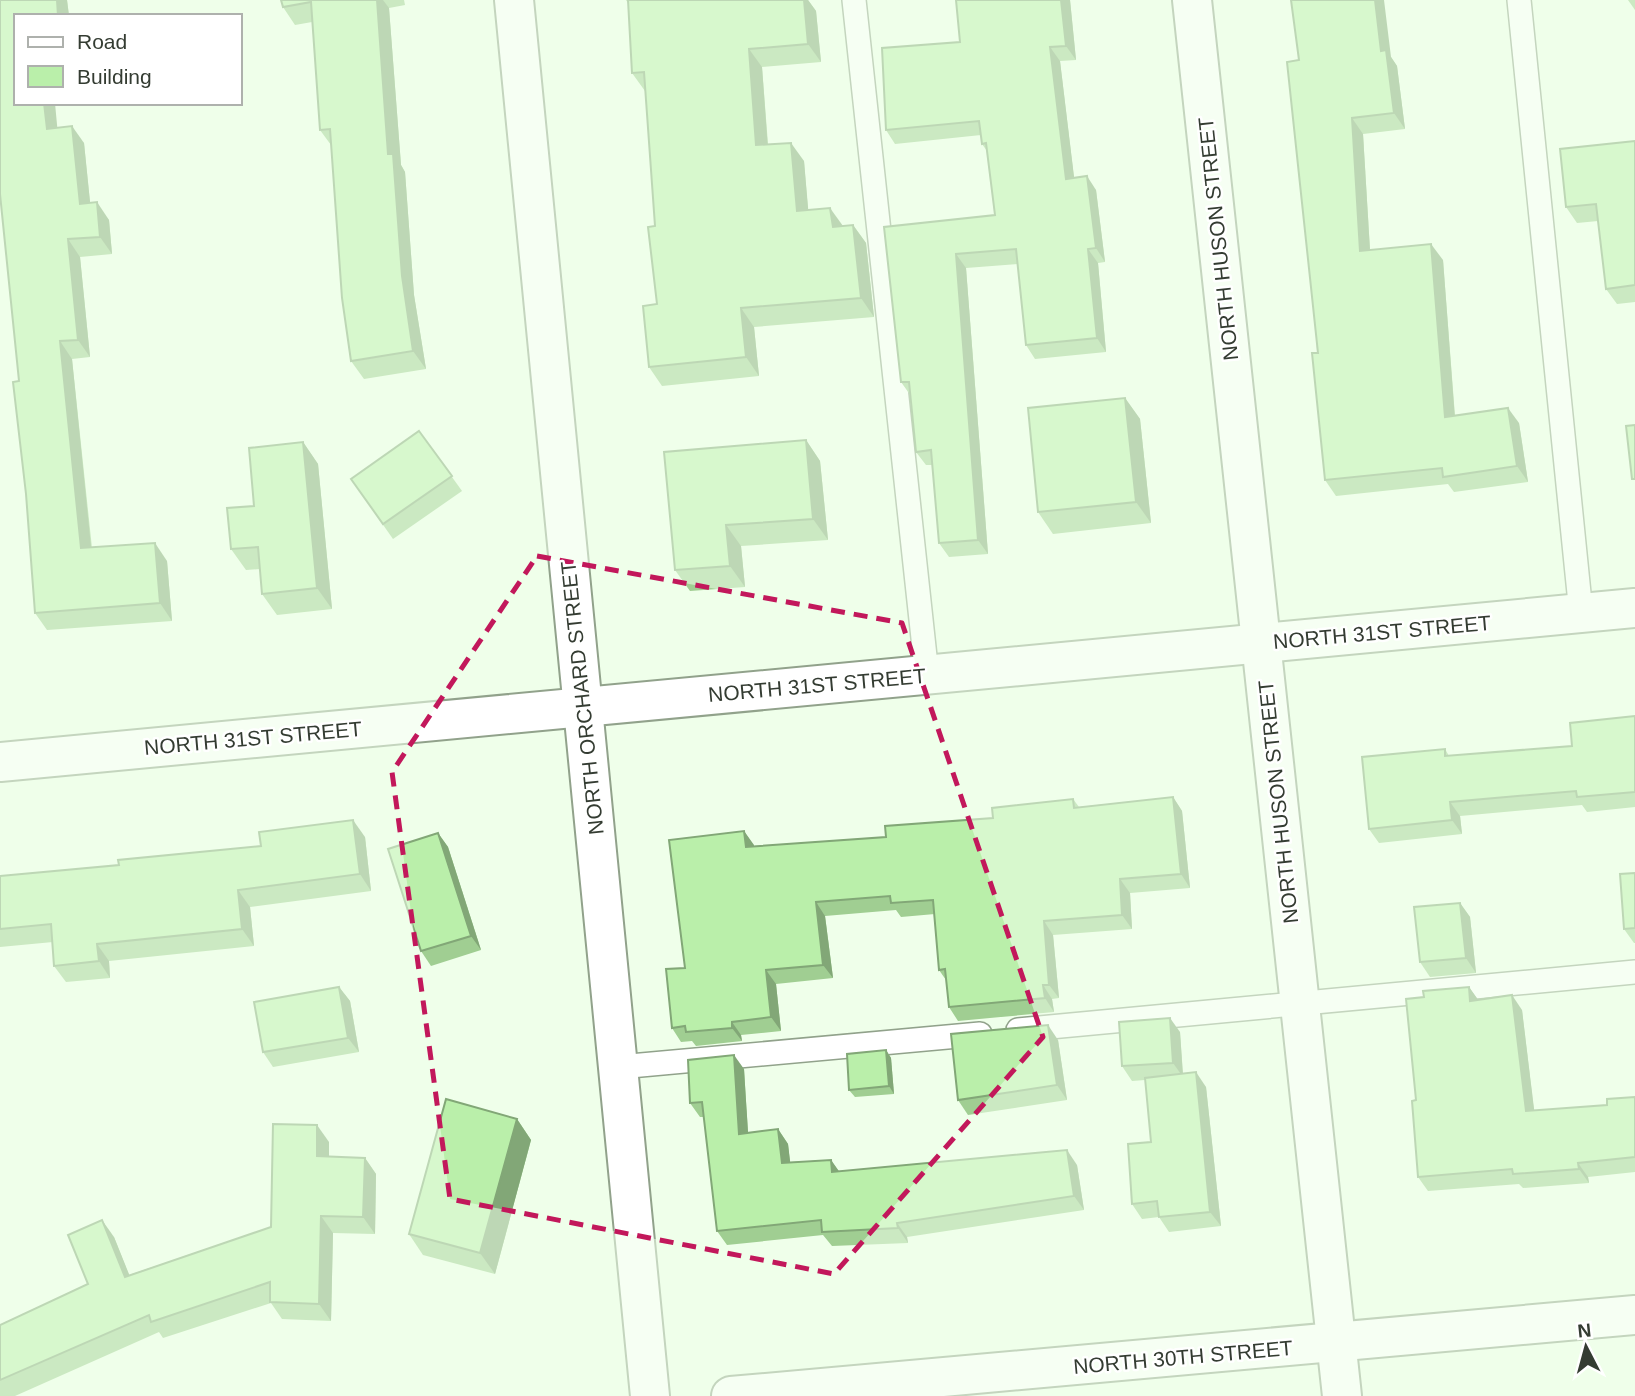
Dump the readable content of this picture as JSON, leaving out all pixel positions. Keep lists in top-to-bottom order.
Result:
{
  "streets": {
    "street": [
      "NORTH HUSON STREET",
      "NORTH 31ST STREET",
      "NORTH ORCHARD STREET",
      "NORTH 30TH STREET"
    ]
  },
  "crossings": [
    ["NORTH HUSON STREET", "NORTH 31ST STREET"],
    ["NORTH HUSON STREET", "NORTH 30TH STREET"],
    ["NORTH 31ST STREET", "NORTH ORCHARD STREET"]
  ],
  "legend": ["Road", "Building"],
  "north": "top"
}
